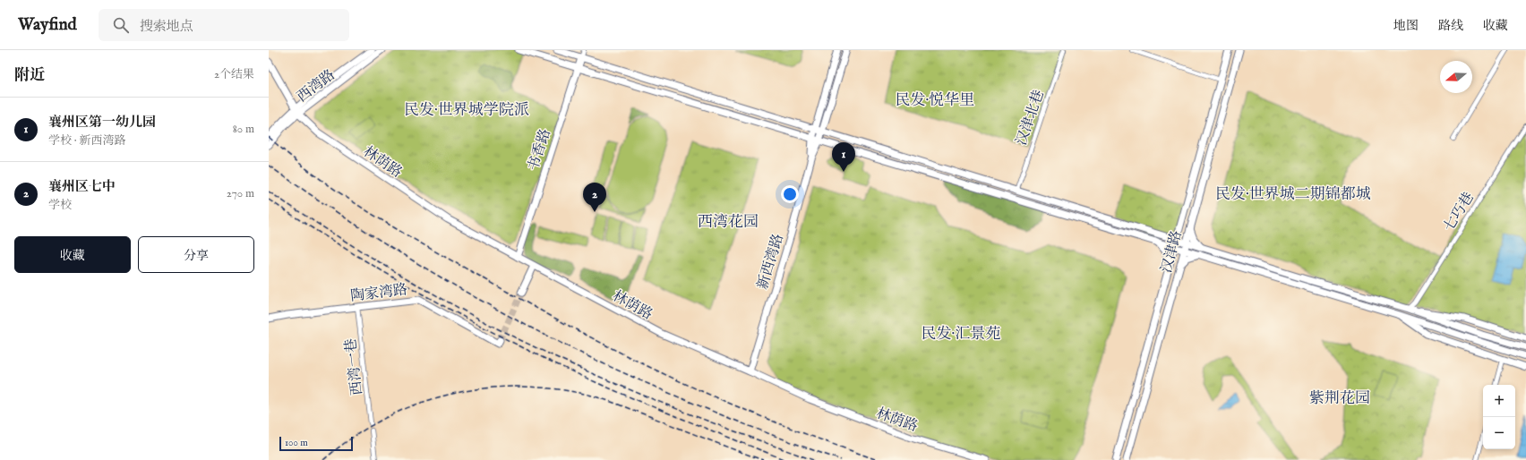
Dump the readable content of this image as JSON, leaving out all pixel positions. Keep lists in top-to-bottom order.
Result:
{
  "streets": {
    "street": [
      "西湾路",
      "汉津北巷",
      "书香路",
      "林荫路",
      "七巧巷",
      "汉津路",
      "新西湾路",
      "陶家湾路",
      "西湾一巷"
    ]
  },
  "crossings": [
    ["西湾路", "林荫路"],
    ["书香路", "林荫路"],
    ["林荫路", "新西湾路"],
    ["陶家湾路", "西湾一巷"]
  ],
  "districts": [
    "民发·悦华里",
    "民发·世界城学院派",
    "民发·世界城二期锦都城",
    "西湾花园",
    "民发·汇景苑",
    "紫荆花园"
  ],
  "scale_bar": "100 m",
  "north": "left",
  "page": {
    "header": "Wayfind",
    "search": "搜索地点",
    "nav": ["地图", "路线", "收藏"],
    "heading": ["附近", "2个结果"],
    "list": [
      {
        "mark": "1",
        "name": "襄州区第一幼儿园",
        "note": "学校 · 新西湾路",
        "value": "80 m"
      },
      {
        "mark": "2",
        "name": "襄州区七中",
        "note": "学校",
        "value": "270 m"
      }
    ],
    "pins": ["1", "2"],
    "buttons": ["收藏", "分享"],
    "map_buttons": ["+", "−"],
    "scale": "100 m"
  }
}
